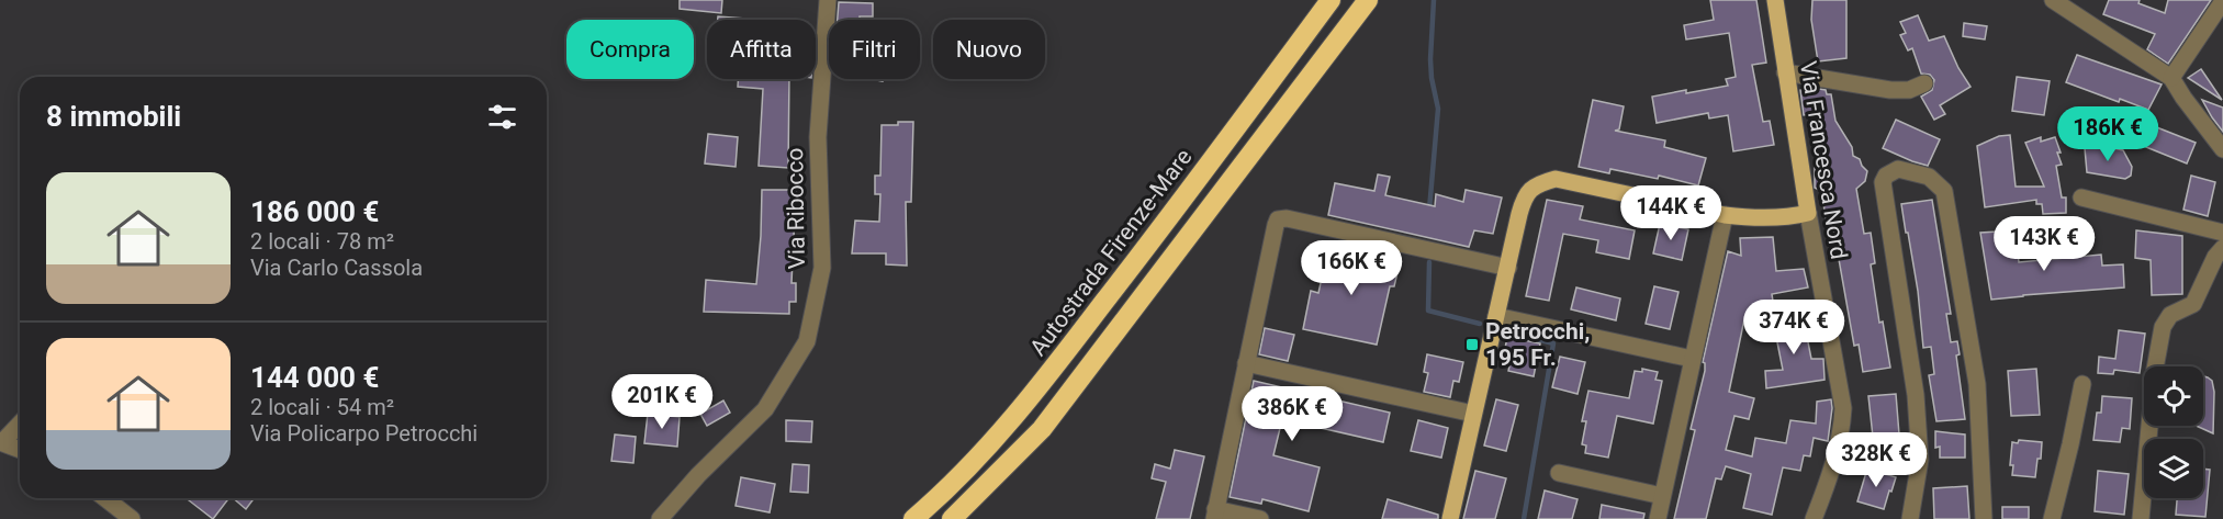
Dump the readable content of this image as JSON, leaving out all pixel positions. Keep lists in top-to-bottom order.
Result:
{
  "streets": {
    "highway": ["Autostrada Firenze-Mare"],
    "main road": ["Via Francesca Nord"],
    "street": ["Via Ribocco"]
  },
  "places": {
    "transit": ["Petrocchi, 195 Fr."]
  },
  "page": {
    "chip": [
      "Compra",
      "Affitta",
      "Filtri",
      "Nuovo"
    ],
    "heading": "8 immobili",
    "price": [
      "186K €",
      "144K €",
      "143K €",
      "166K €",
      "374K €",
      "201K €",
      "386K €",
      "328K €"
    ],
    "list": [
      {
        "name": "186 000 €",
        "note": "2 locali · 78 m² · Via Carlo Cassola"
      },
      {
        "name": "144 000 €",
        "note": "2 locali · 54 m² · Via Policarpo Petrocchi"
      }
    ]
  }
}
